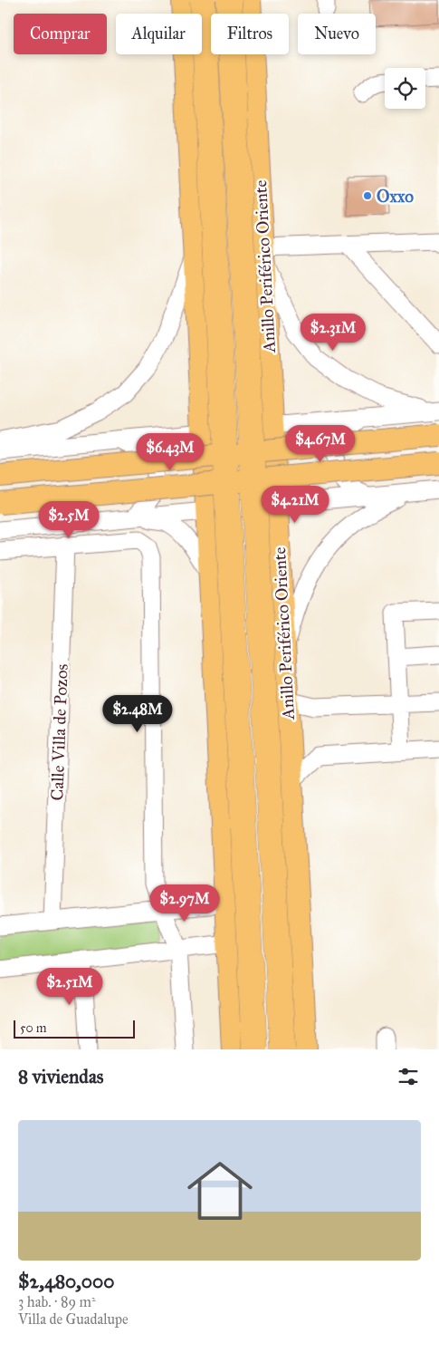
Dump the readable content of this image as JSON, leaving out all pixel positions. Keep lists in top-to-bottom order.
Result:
{
  "streets": {
    "highway": ["Anillo Periférico Oriente"],
    "street": ["Calle Villa de Pozos"]
  },
  "places": ["Oxxo"],
  "scale_bar": "50 m",
  "page": {
    "chip": [
      "Comprar",
      "Alquilar",
      "Filtros",
      "Nuevo"
    ],
    "price": [
      "$2.31M",
      "$4.67M",
      "$6.43M",
      "$4.21M",
      "$2.5M",
      "$2.48M",
      "$2.97M",
      "$2.51M"
    ],
    "scale": "50 m",
    "heading": "8 viviendas",
    "list": [
      {
        "name": "$2,480,000",
        "note": "3 hab. · 89 m² · Villa de Guadalupe"
      }
    ]
  }
}
